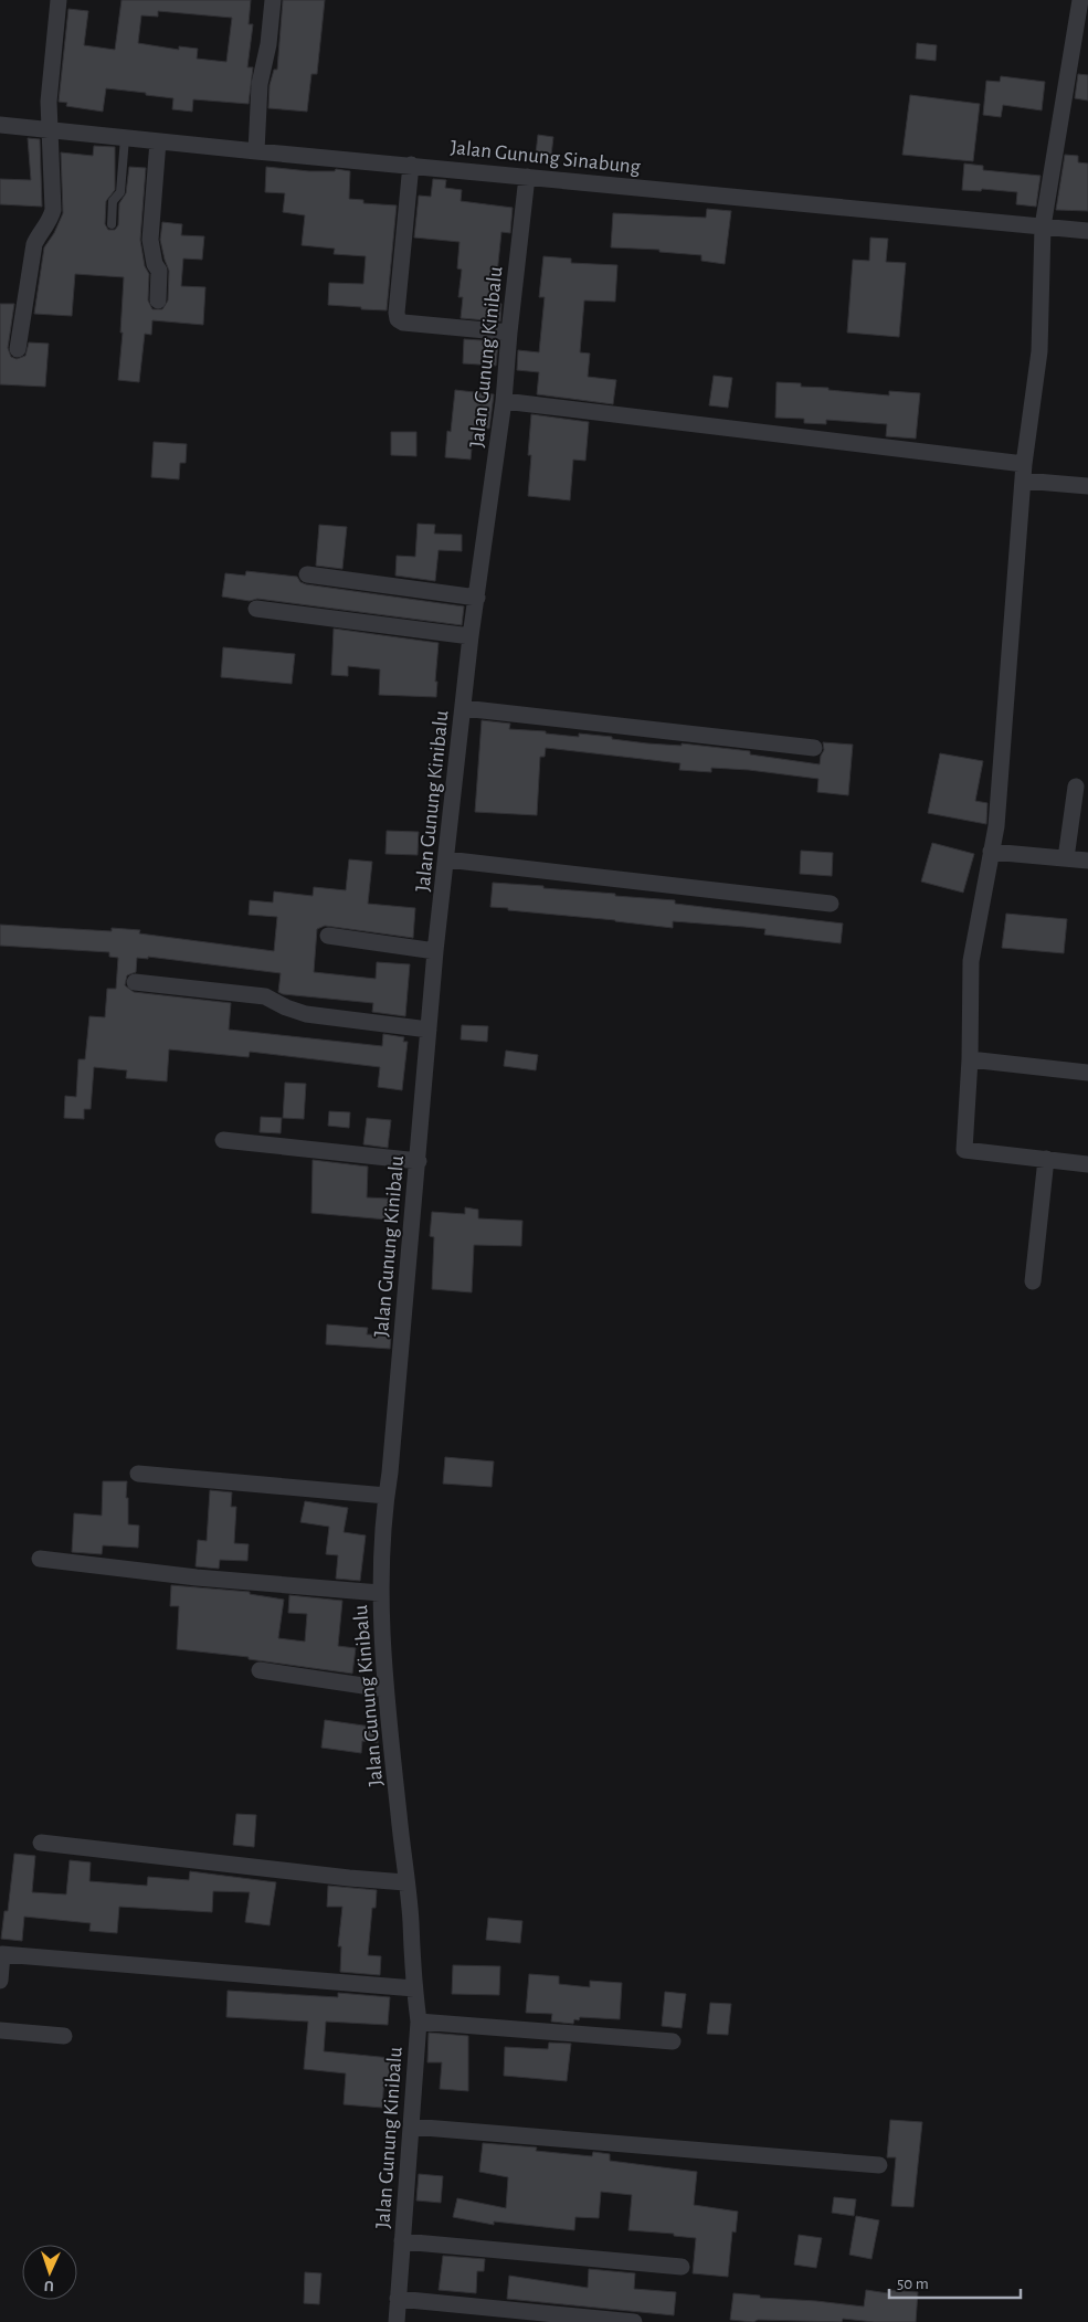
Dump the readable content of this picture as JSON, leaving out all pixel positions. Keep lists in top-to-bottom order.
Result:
{
  "streets": {
    "street": ["Jalan Gunung Sinabung", "Jalan Gunung Kinibalu"]
  },
  "crossings": [
    ["Jalan Gunung Sinabung", "Jalan Gunung Kinibalu"]
  ],
  "scale_bar": "50 m",
  "north": "bottom"
}
